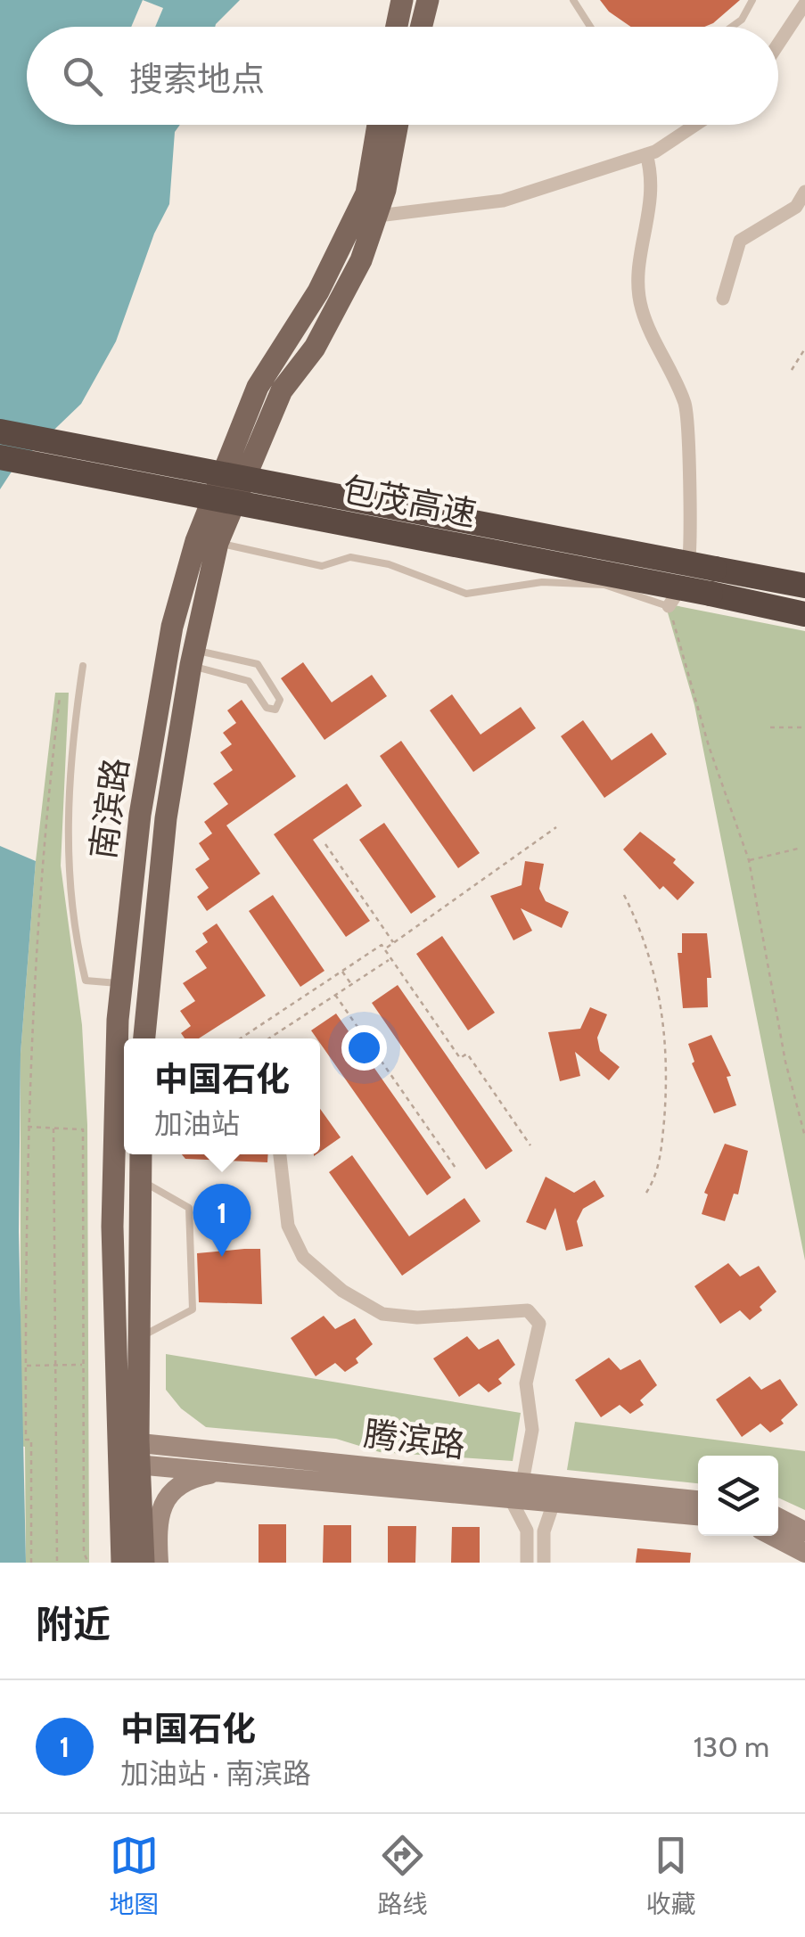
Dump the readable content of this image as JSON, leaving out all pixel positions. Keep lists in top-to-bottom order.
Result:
{
  "streets": {
    "highway": ["包茂高速"],
    "main road": ["南滨路"],
    "street": ["腾滨路"]
  },
  "crossings": [
    ["南滨路", "腾滨路"]
  ],
  "page": {
    "search": "搜索地点",
    "popup": ["中国石化", "加油站"],
    "pins": "1",
    "heading": "附近",
    "list": [
      {
        "mark": "1",
        "name": "中国石化",
        "note": "加油站 · 南滨路",
        "value": "130 m"
      }
    ],
    "nav": ["地图", "路线", "收藏"]
  }
}
